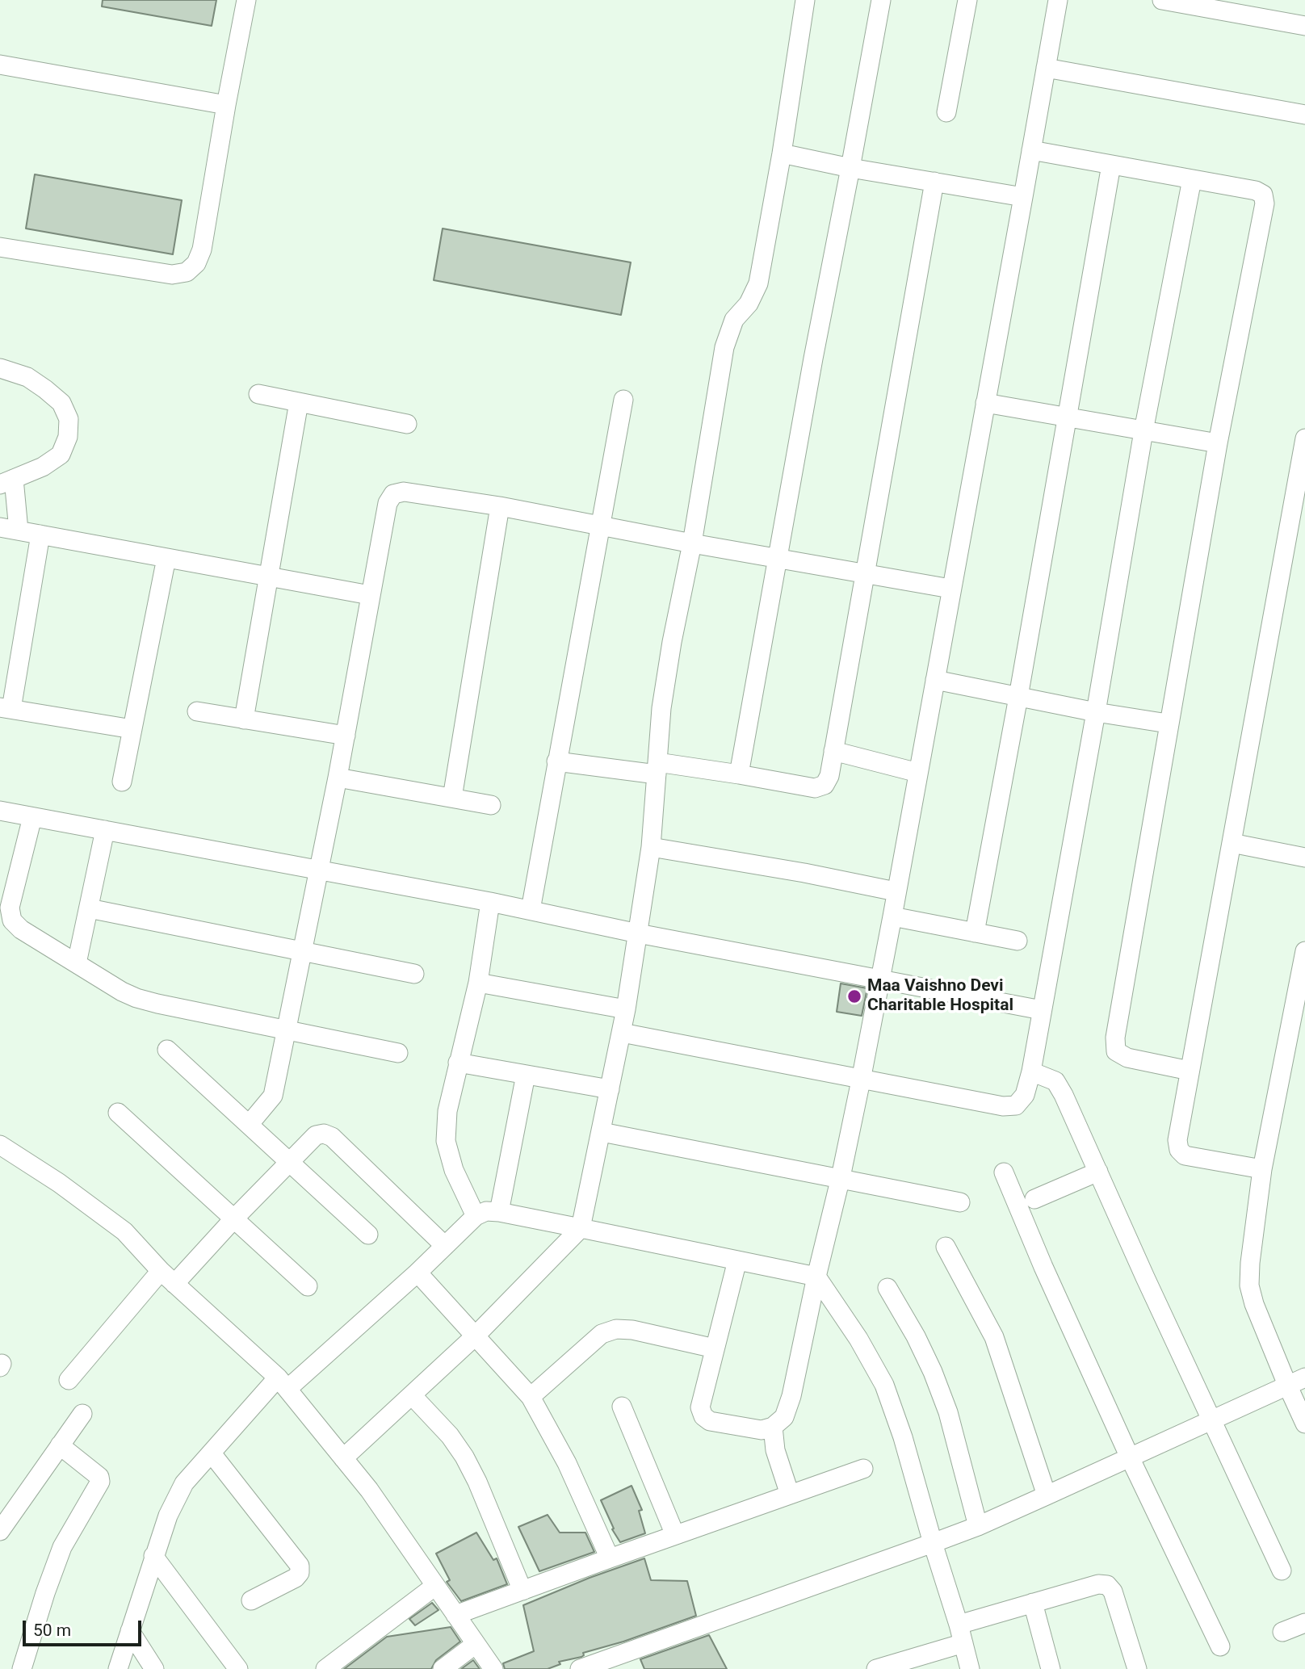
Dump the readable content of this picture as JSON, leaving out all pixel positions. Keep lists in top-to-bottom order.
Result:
{
  "places": ["Maa Vaishno Devi Charitable Hospital"],
  "scale_bar": "50 m"
}
